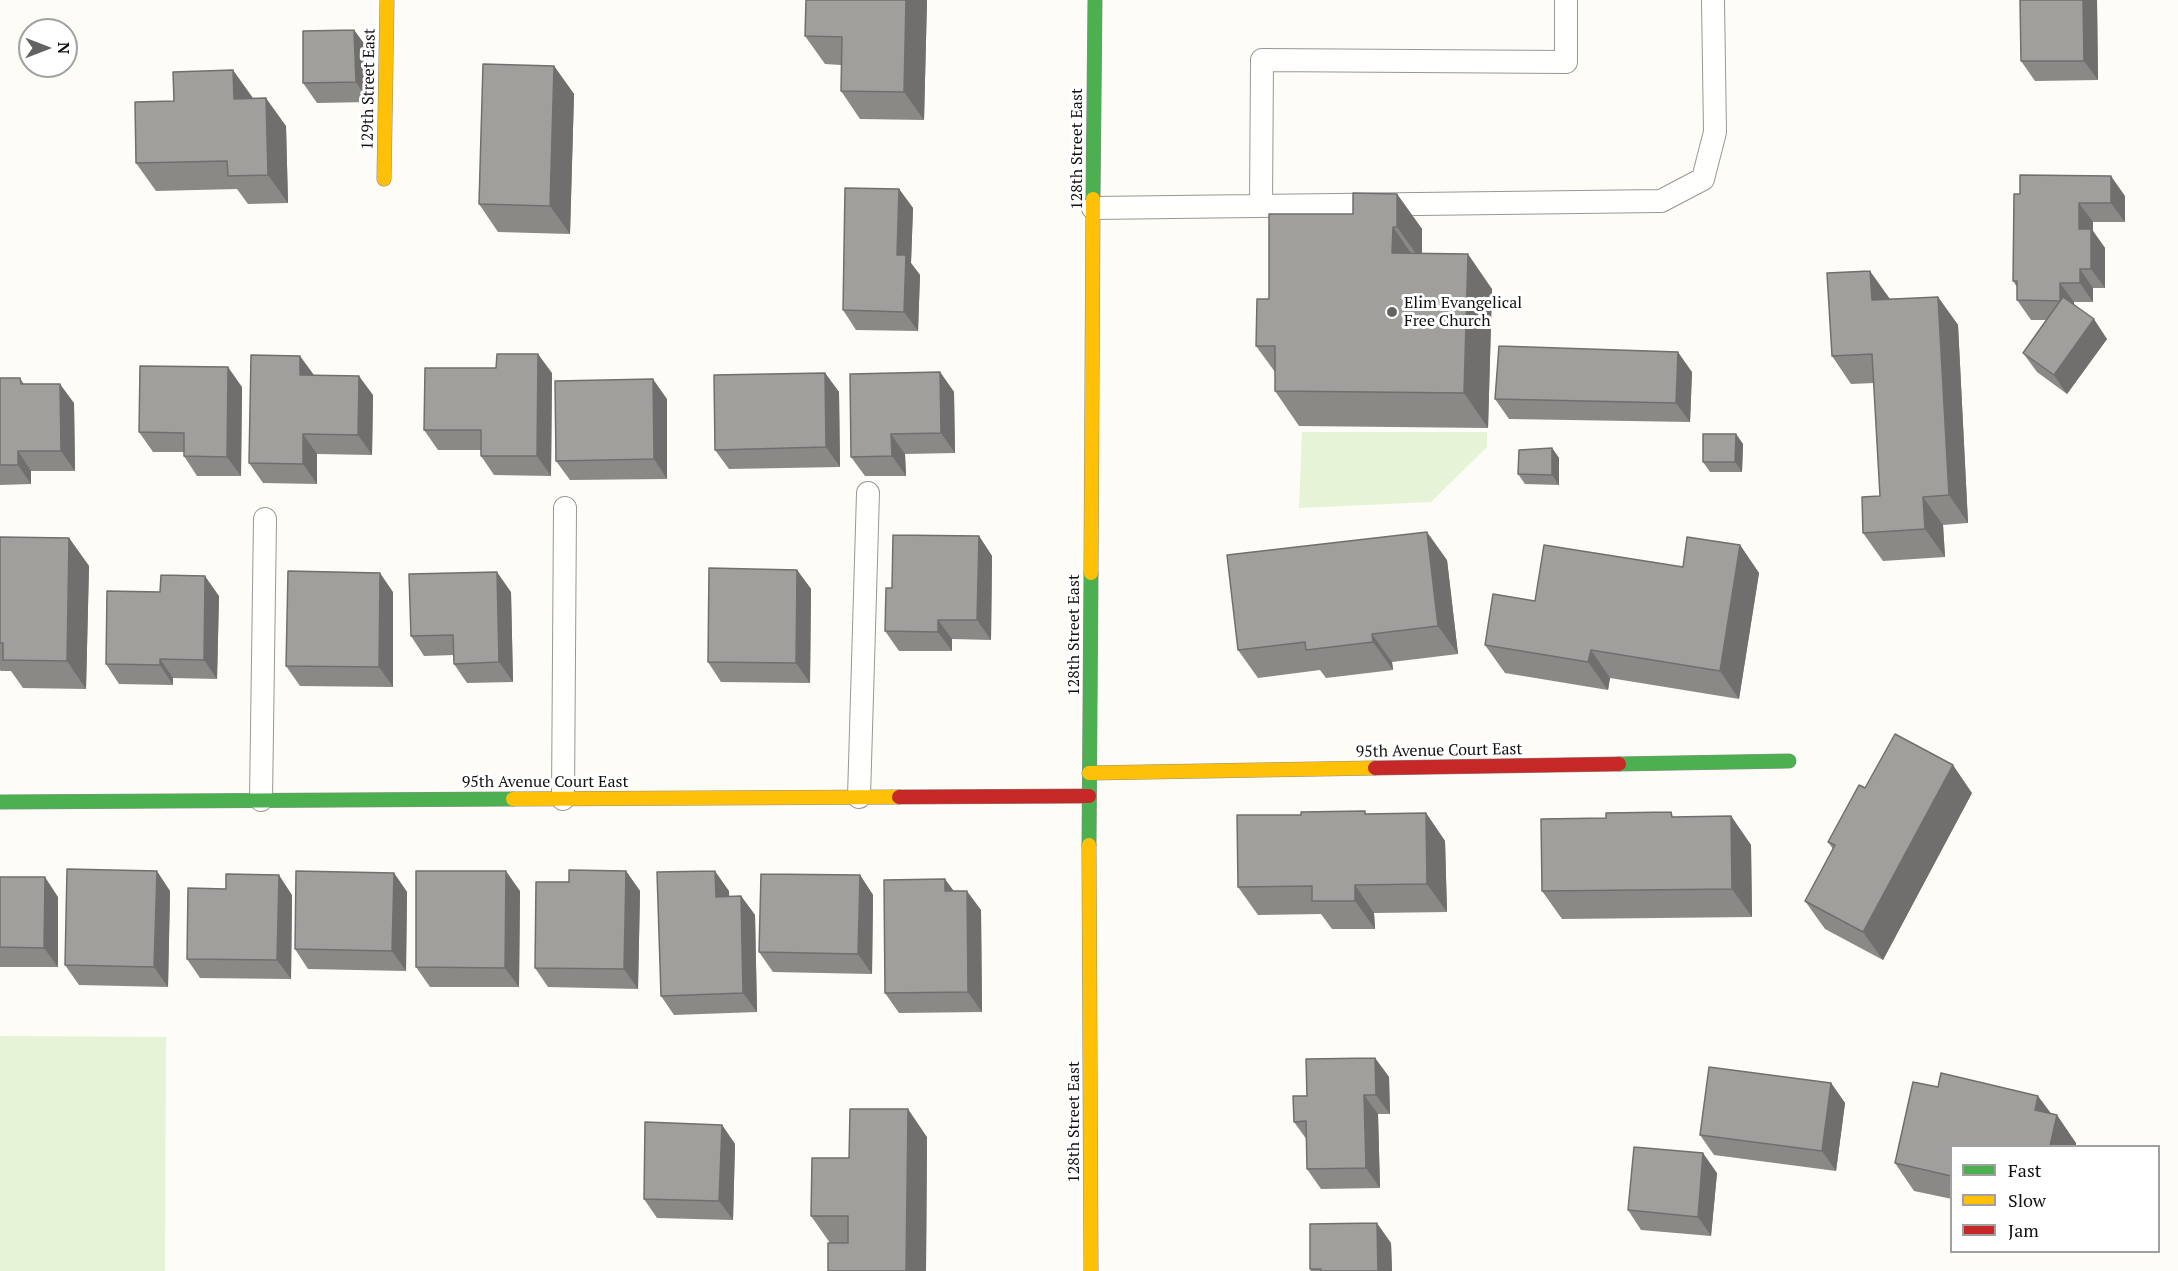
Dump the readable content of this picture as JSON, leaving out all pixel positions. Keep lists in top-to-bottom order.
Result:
{
  "streets": {
    "street": ["129th Street East", "128th Street East", "95th Avenue Court East"]
  },
  "crossings": [
    ["128th Street East", "95th Avenue Court East"]
  ],
  "places": ["Elim Evangelical Free Church"],
  "legend": ["Fast", "Slow", "Jam"],
  "north": "right"
}
